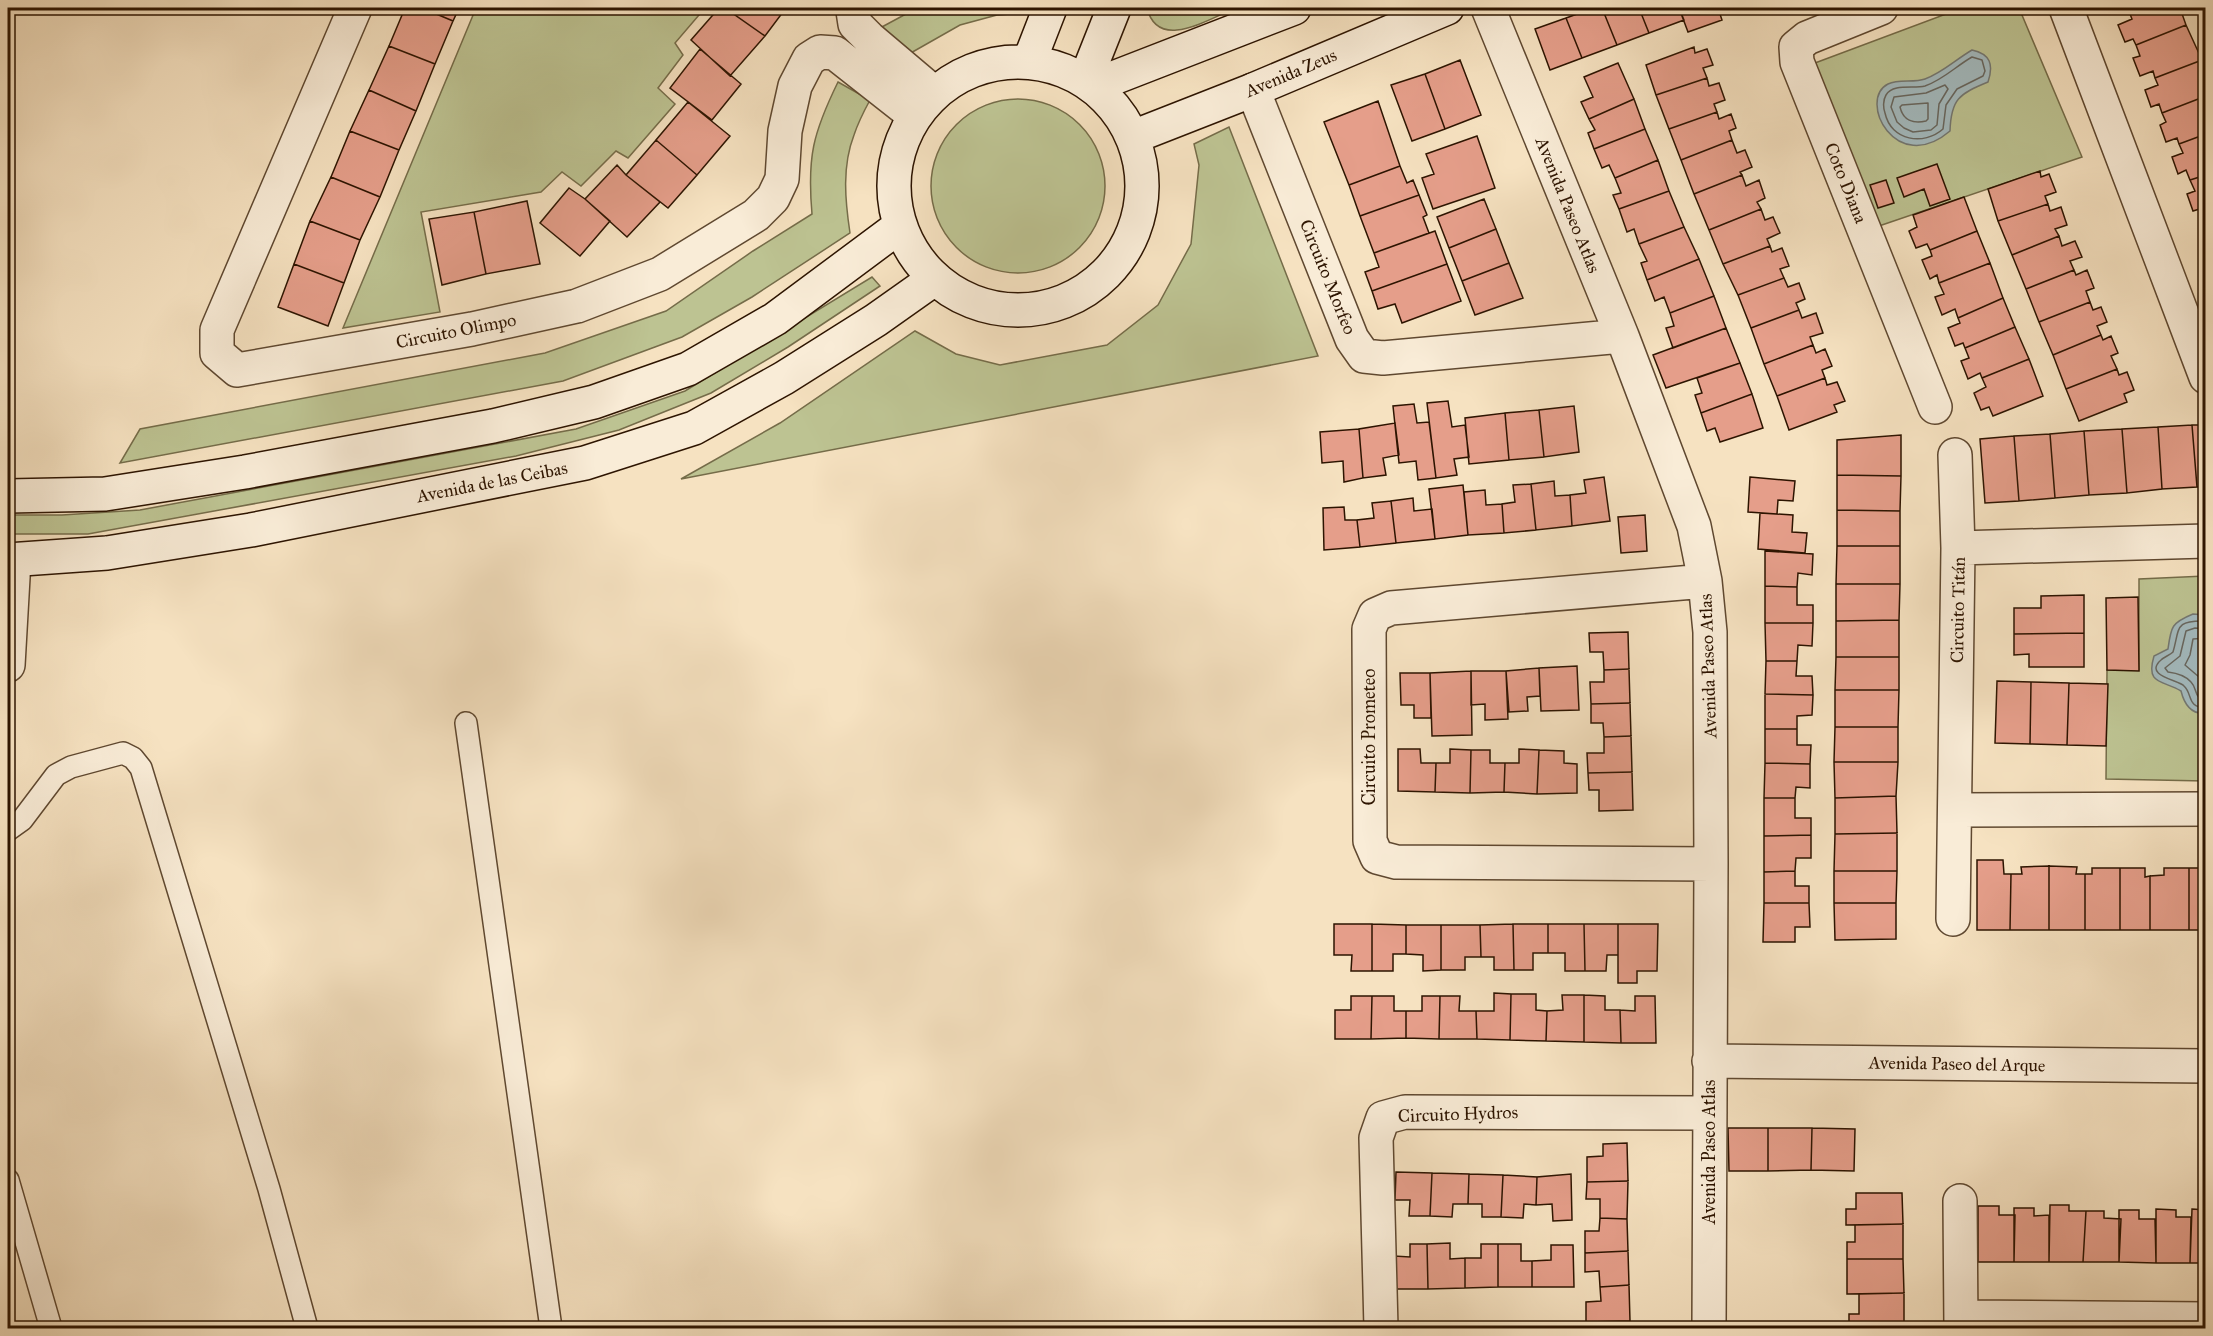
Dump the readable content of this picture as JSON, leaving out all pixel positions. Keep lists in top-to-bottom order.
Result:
{
  "streets": {
    "street": [
      "Avenida Zeus",
      "Coto Diana",
      "Avenida Paseo Atlas",
      "Circuito Morfeo",
      "Circuito Olimpo",
      "Avenida de las Ceibas",
      "Circuito Titán",
      "Circuito Prometeo",
      "Avenida Paseo del Arque",
      "Circuito Hydros"
    ]
  },
  "crossings": [
    ["Avenida Zeus", "Circuito Morfeo"],
    ["Avenida Paseo Atlas", "Circuito Morfeo"],
    ["Avenida Paseo Atlas", "Circuito Prometeo"],
    ["Avenida Paseo Atlas", "Avenida Paseo del Arque"],
    ["Avenida Paseo Atlas", "Circuito Hydros"]
  ]
}
